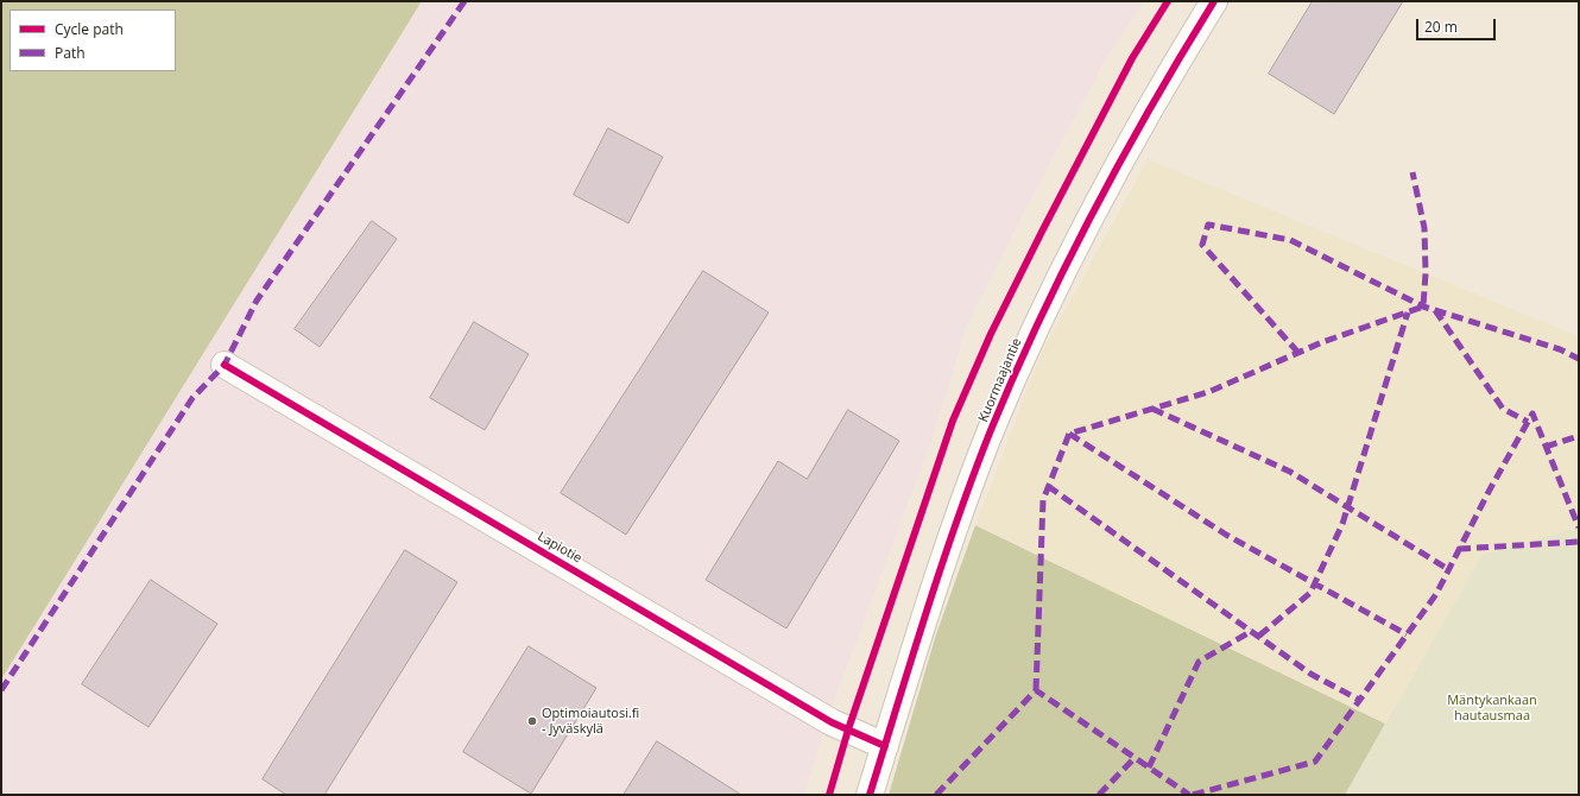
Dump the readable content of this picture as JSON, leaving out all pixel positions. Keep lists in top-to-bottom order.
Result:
{
  "streets": {
    "street": ["Kuormaajantie", "Lapiotie"]
  },
  "crossings": [
    ["Kuormaajantie", "Lapiotie"]
  ],
  "parks": ["Mäntykankaan hautausmaa"],
  "places": ["Optimoiautosi.fi - Jyväskylä"],
  "legend": ["Cycle path", "Path"],
  "scale_bar": "20 m"
}
